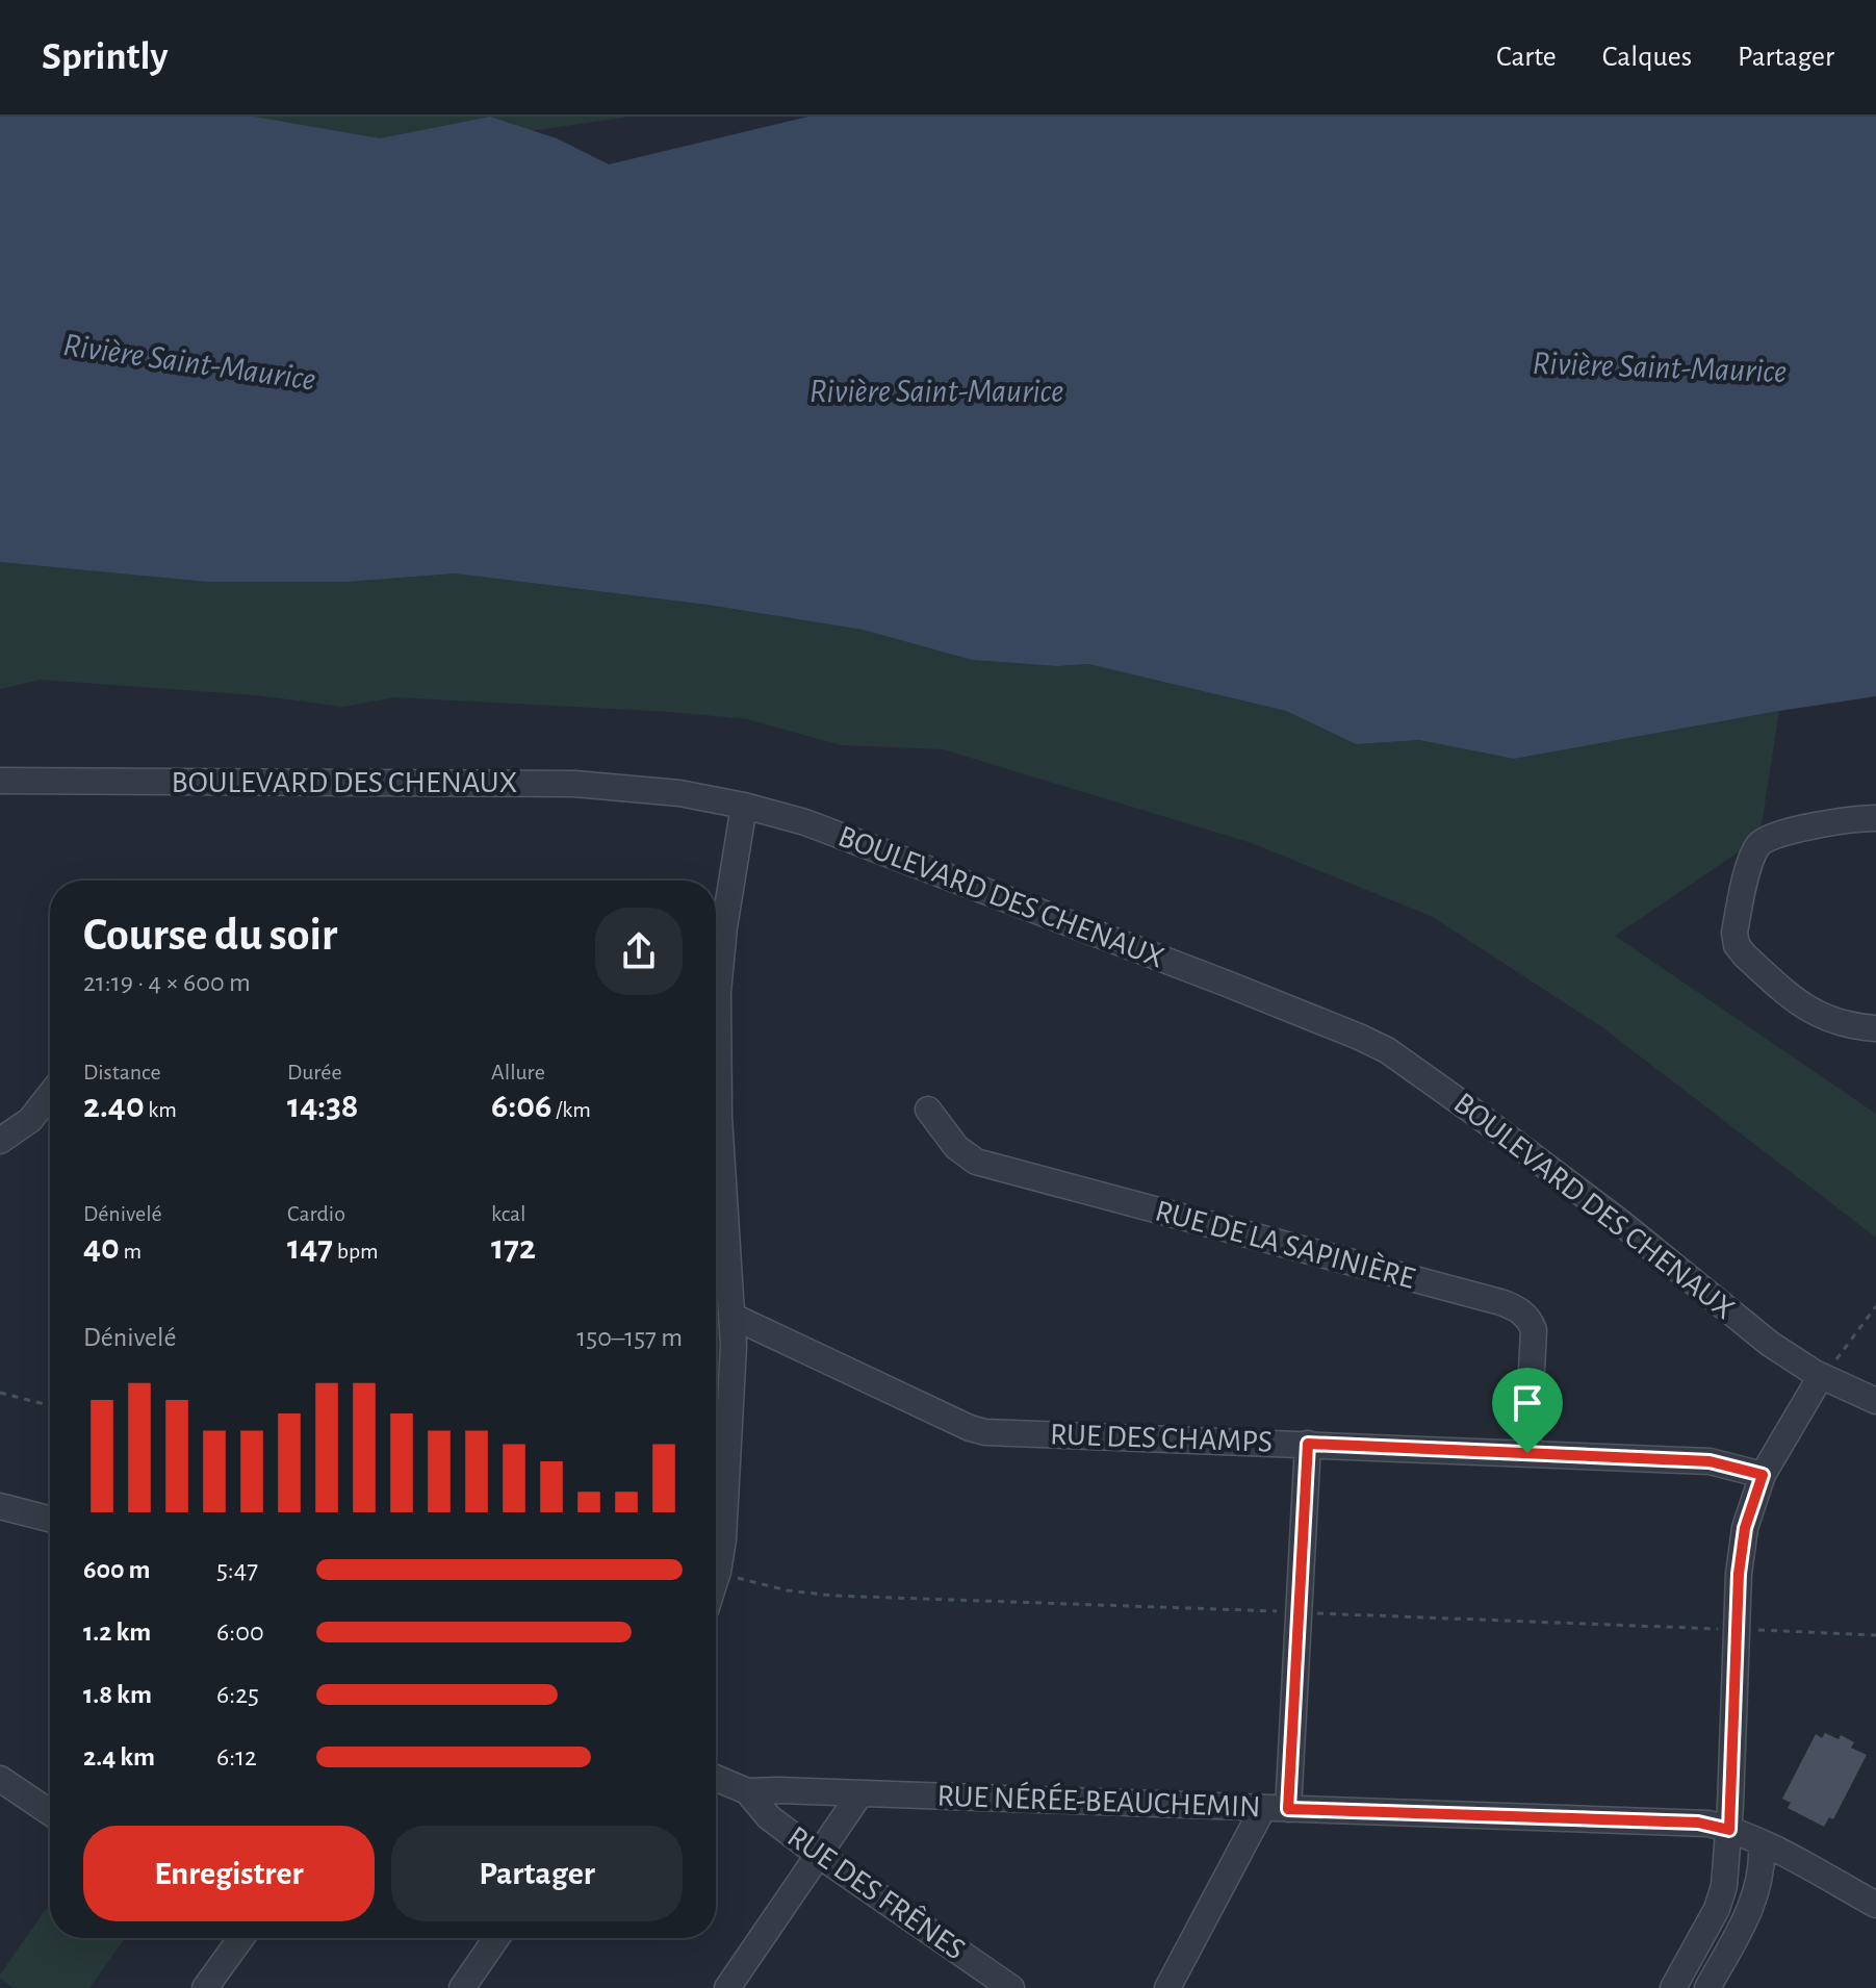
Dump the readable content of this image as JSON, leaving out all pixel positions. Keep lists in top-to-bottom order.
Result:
{
  "streets": {
    "street": [
      "BOULEVARD DES CHENAUX",
      "RUE DE LA SAPINIÈRE",
      "RUE DES CHAMPS",
      "RUE NÉRÉE-BEAUCHEMIN",
      "RUE DES FRÊNES"
    ]
  },
  "crossings": [
    ["RUE DE LA SAPINIÈRE", "RUE DES CHAMPS"],
    ["RUE NÉRÉE-BEAUCHEMIN", "RUE DES FRÊNES"]
  ],
  "water": ["Rivière Saint-Maurice"],
  "page": {
    "header": "Sprintly",
    "nav": ["Carte", "Calques", "Partager"],
    "heading": ["Course du soir", "21:19 · 4 × 600 m"],
    "stats": [
      ["Distance", "2.40 km"],
      ["Durée", "14:38"],
      ["Allure", "6:06 /km"],
      ["Dénivelé", "40 m"],
      ["Cardio", "147 bpm"],
      ["kcal", "172"]
    ],
    "chart": ["Dénivelé", "150–157 m"],
    "list": [
      {
        "name": "600 m",
        "note": "5:47"
      },
      {
        "name": "1.2 km",
        "note": "6:00"
      },
      {
        "name": "1.8 km",
        "note": "6:25"
      },
      {
        "name": "2.4 km",
        "note": "6:12"
      }
    ],
    "buttons": ["Enregistrer", "Partager"]
  }
}
